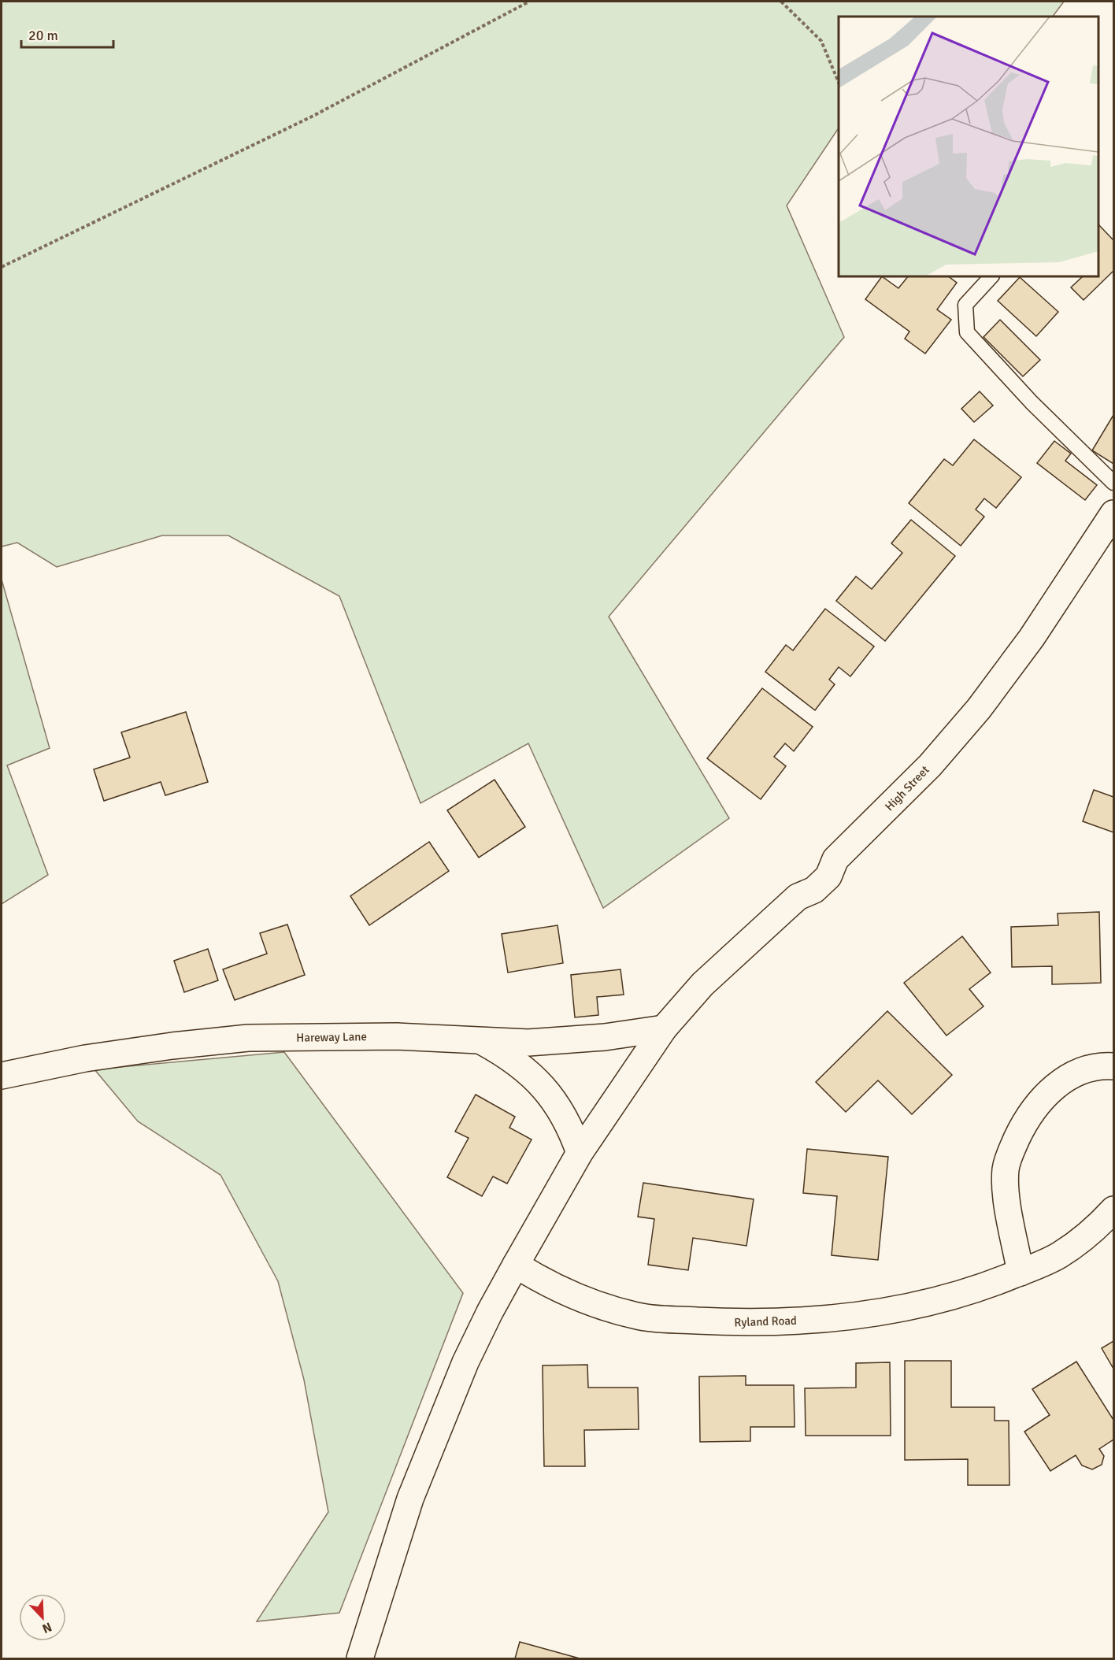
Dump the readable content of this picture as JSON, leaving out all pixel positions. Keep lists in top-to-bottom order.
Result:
{
  "streets": {
    "street": ["High Street", "Hareway Lane", "Ryland Road"]
  },
  "crossings": [
    ["High Street", "Hareway Lane"],
    ["High Street", "Ryland Road"]
  ],
  "scale_bar": "20 m",
  "north": "bottom right"
}
